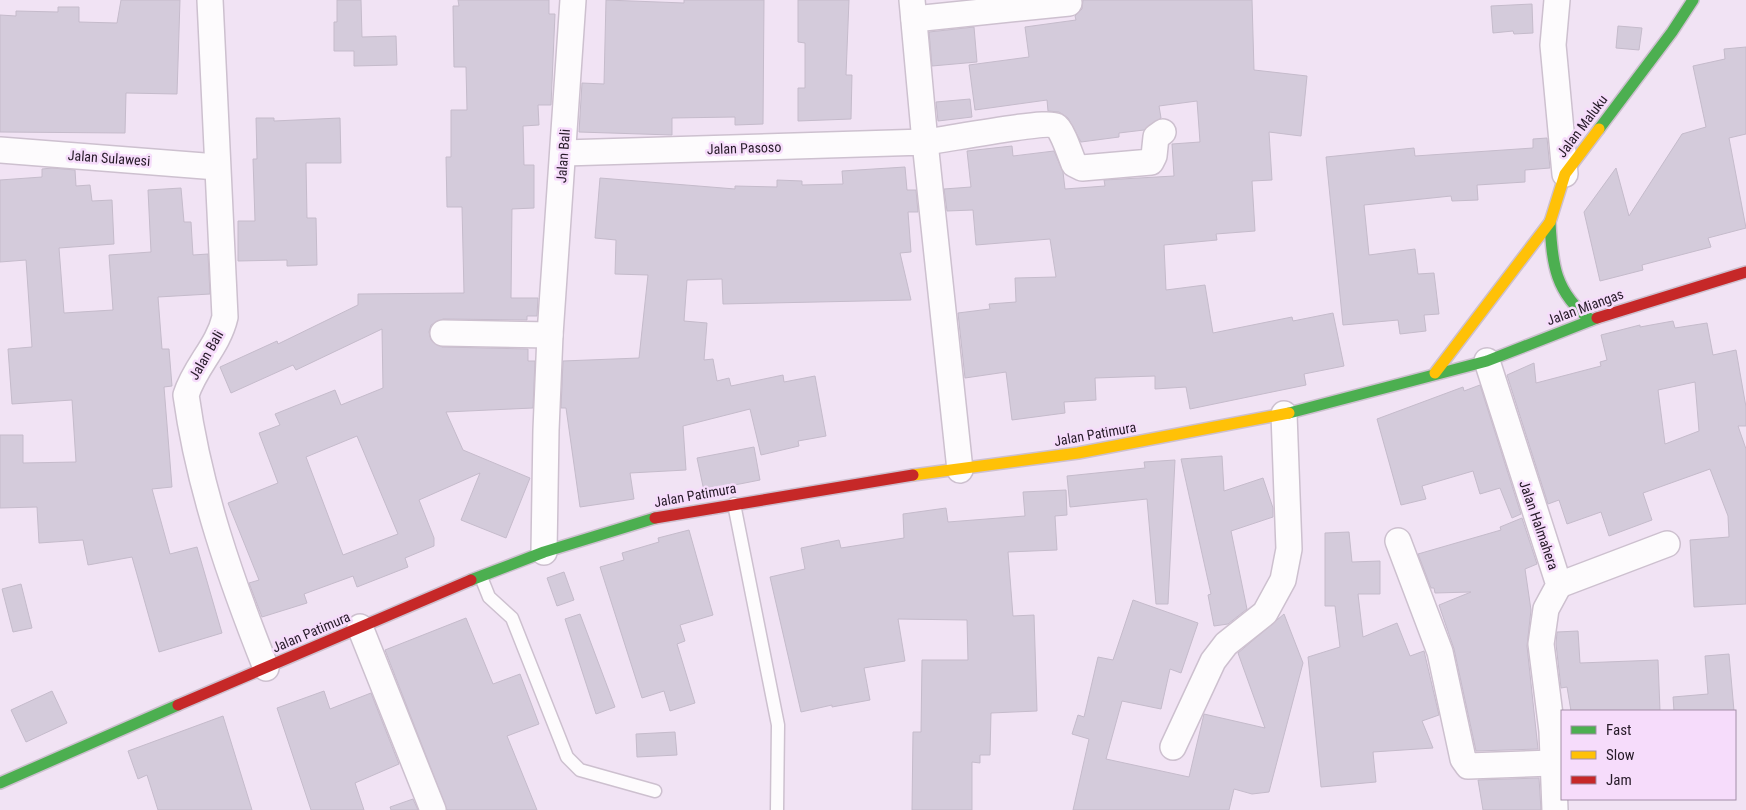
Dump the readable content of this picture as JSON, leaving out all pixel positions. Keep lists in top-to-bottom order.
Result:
{
  "streets": {
    "main road": ["Jalan Maluku", "Jalan Miangas", "Jalan Patimura"],
    "street": [
      "Jalan Pasoso",
      "Jalan Bali",
      "Jalan Sulawesi",
      "Jalan Halmahera"
    ]
  },
  "crossings": [
    ["Jalan Maluku", "Jalan Miangas"],
    ["Jalan Maluku", "Jalan Patimura"],
    ["Jalan Pasoso", "Jalan Bali"],
    ["Jalan Bali", "Jalan Sulawesi"],
    ["Jalan Bali", "Jalan Patimura"],
    ["Jalan Miangas", "Jalan Patimura"],
    ["Jalan Miangas", "Jalan Halmahera"]
  ],
  "legend": ["Fast", "Slow", "Jam"]
}
